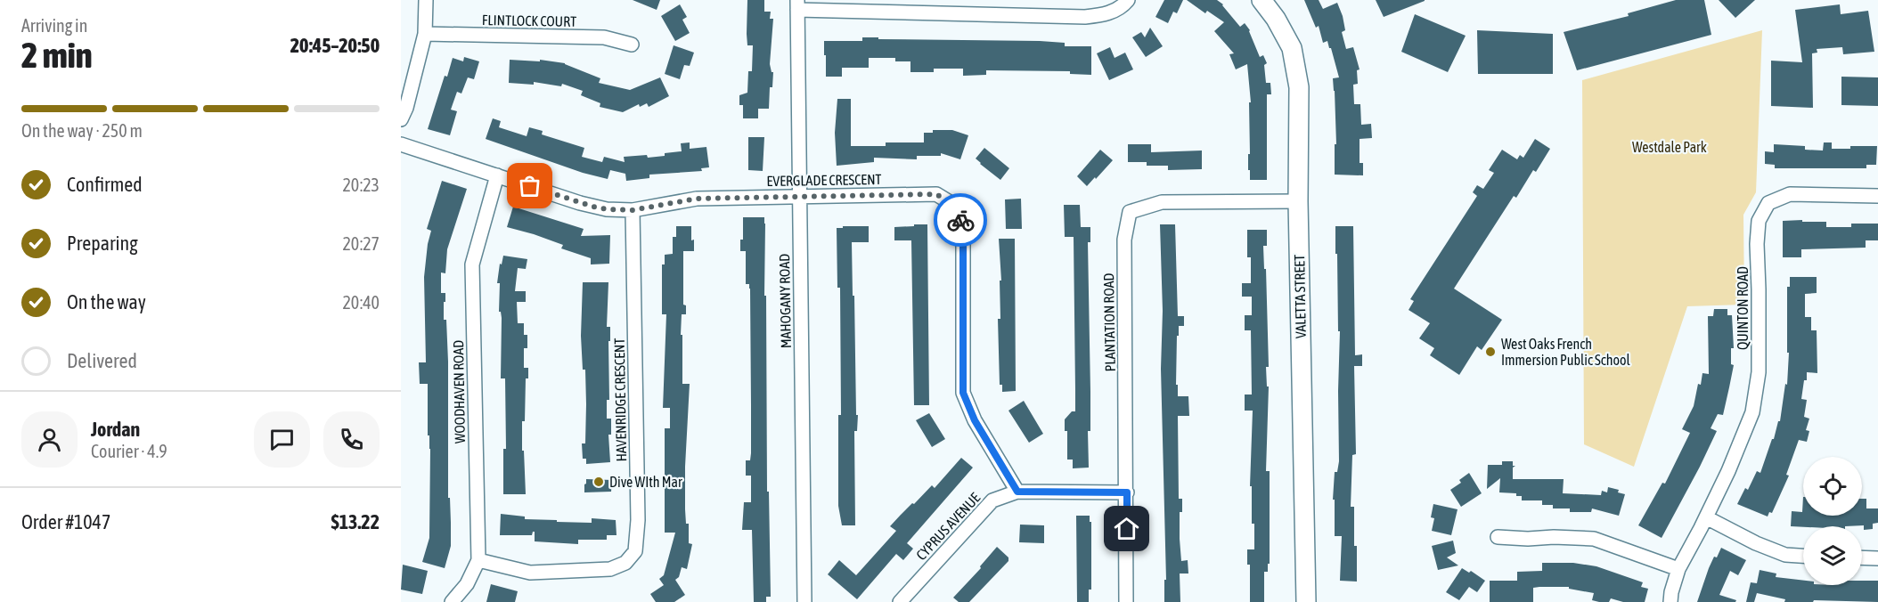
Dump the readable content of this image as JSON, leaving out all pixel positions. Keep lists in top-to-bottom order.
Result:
{
  "streets": {
    "street": [
      "FLINTLOCK COURT",
      "EVERGLADE CRESCENT",
      "VALETTA STREET",
      "MAHOGANY ROAD",
      "QUINTON ROAD",
      "PLANTATION ROAD",
      "WOODHAVEN ROAD",
      "HAVENRIDGE CRESCENT",
      "CYPRUS AVENUE"
    ]
  },
  "crossings": [
    ["EVERGLADE CRESCENT", "MAHOGANY ROAD"],
    ["EVERGLADE CRESCENT", "WOODHAVEN ROAD"],
    ["EVERGLADE CRESCENT", "HAVENRIDGE CRESCENT"],
    ["EVERGLADE CRESCENT", "CYPRUS AVENUE"],
    ["VALETTA STREET", "PLANTATION ROAD"],
    ["PLANTATION ROAD", "CYPRUS AVENUE"],
    ["WOODHAVEN ROAD", "HAVENRIDGE CRESCENT"]
  ],
  "parks": ["Westdale Park"],
  "places": ["West Oaks French Immersion Public School", "Dive WIth Mar"],
  "page": {
    "heading": ["2 min", "Arriving in", "20:45–20:50"],
    "panel": [
      "Jordan",
      "Courier · 4.9",
      "Order #1047",
      "$13.22"
    ],
    "bar": "On the way · 250 m",
    "list": [
      ["Confirmed", "20:23"],
      ["Preparing", "20:27"],
      ["On the way", "20:40"],
      "Delivered"
    ]
  }
}
